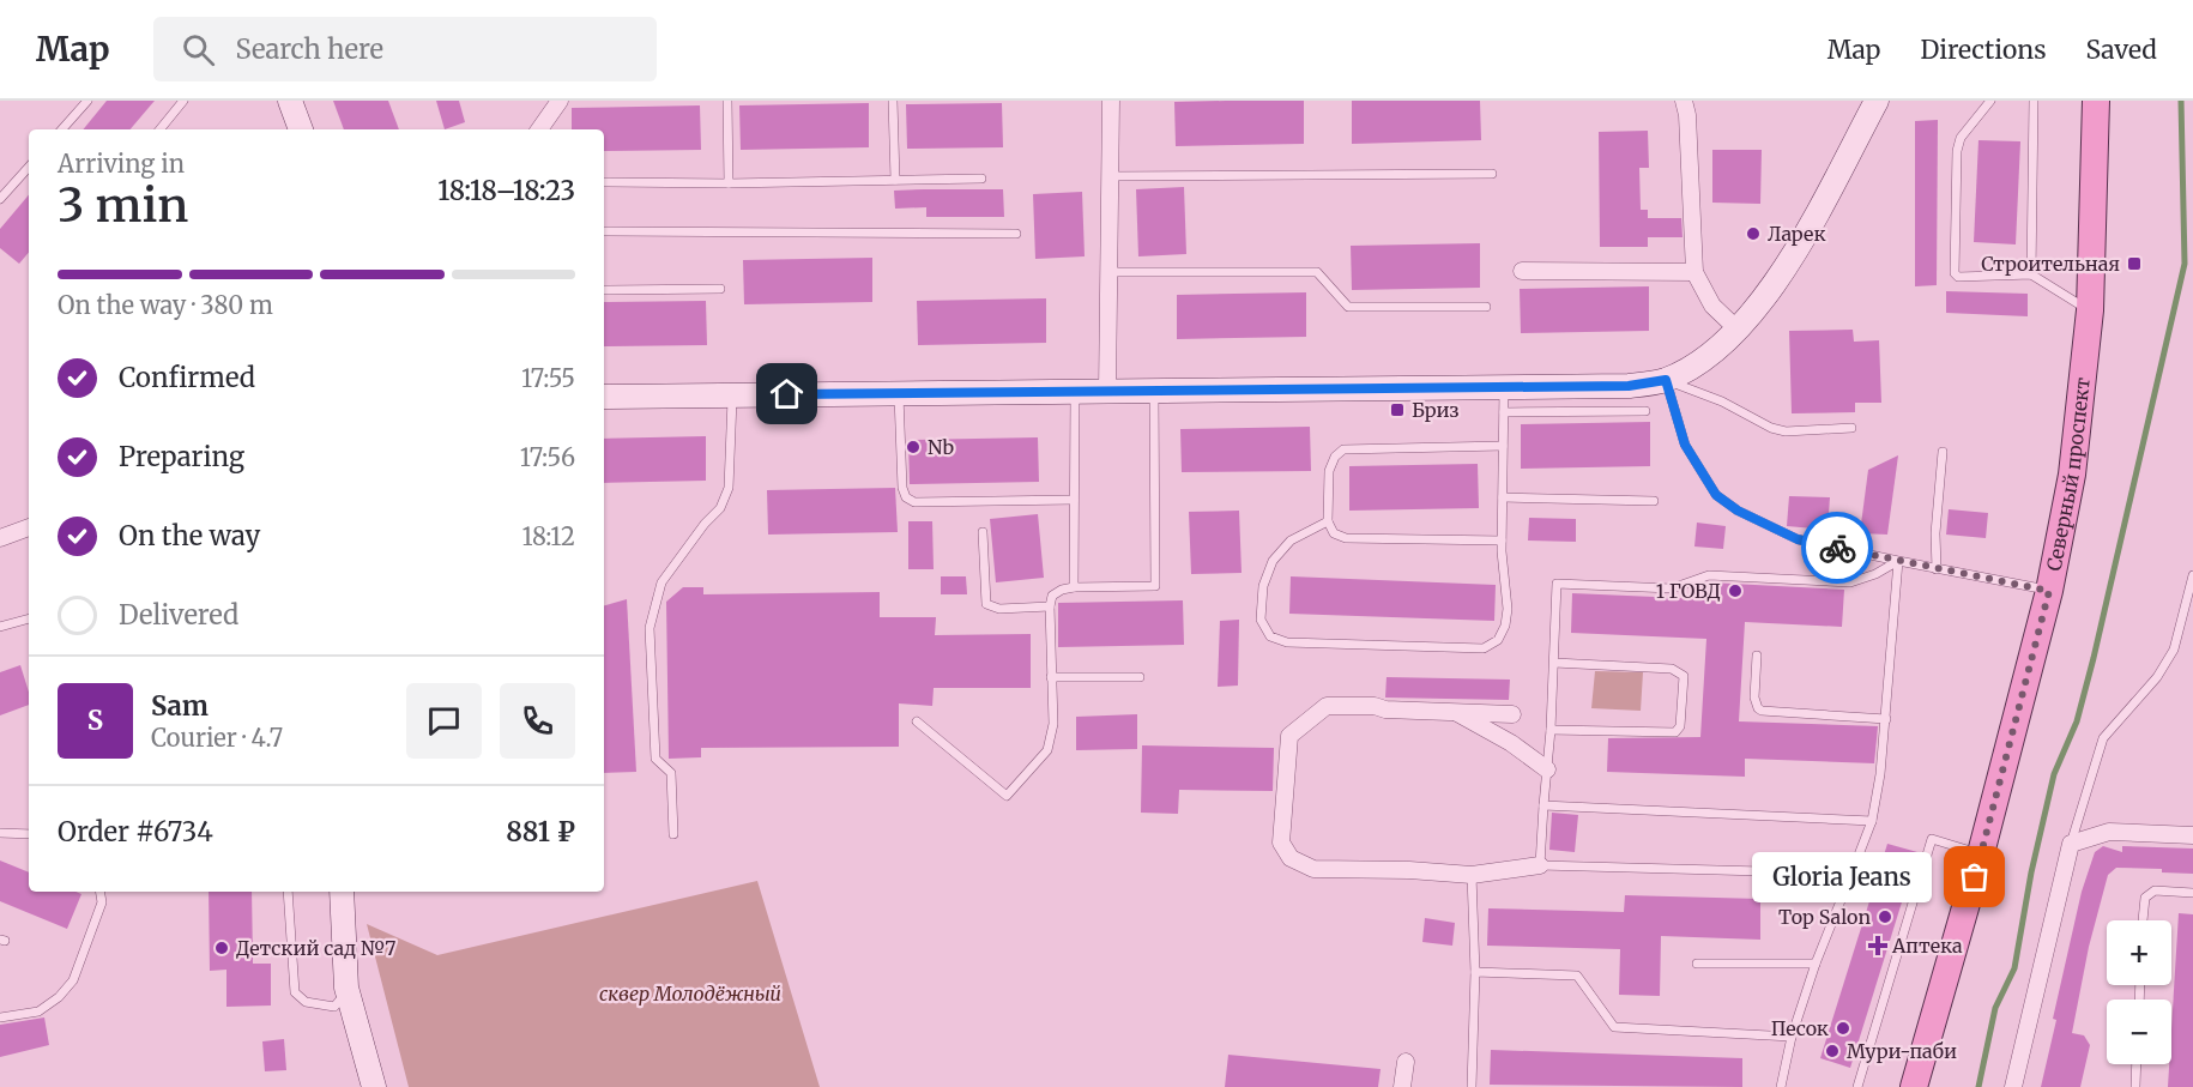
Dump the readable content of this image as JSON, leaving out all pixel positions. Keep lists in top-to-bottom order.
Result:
{
  "streets": {
    "main road": ["Северный проспект"]
  },
  "parks": ["сквер Молодёжный"],
  "places": {
    "other": [
      "Ларек",
      "Nb",
      "1 ГОВД",
      "Gloria Jeans",
      "Top Salon",
      "Детский сад №7",
      "Песок",
      "Мури-паби"
    ],
    "transit": ["Строительная", "Бриз"],
    "health": ["Аптека"]
  },
  "page": {
    "header": "Map",
    "search": "Search here",
    "nav": ["Map", "Directions", "Saved"],
    "heading": ["3 min", "Arriving in", "18:18–18:23"],
    "panel": [
      "Sam",
      "Courier · 4.7",
      "Order #6734",
      "881 ₽"
    ],
    "bar": "On the way · 380 m",
    "list": [
      ["Confirmed", "17:55"],
      ["Preparing", "17:56"],
      ["On the way", "18:12"],
      "Delivered"
    ],
    "round": "S",
    "bubble": "Gloria Jeans",
    "map_buttons": ["+", "−"]
  }
}
